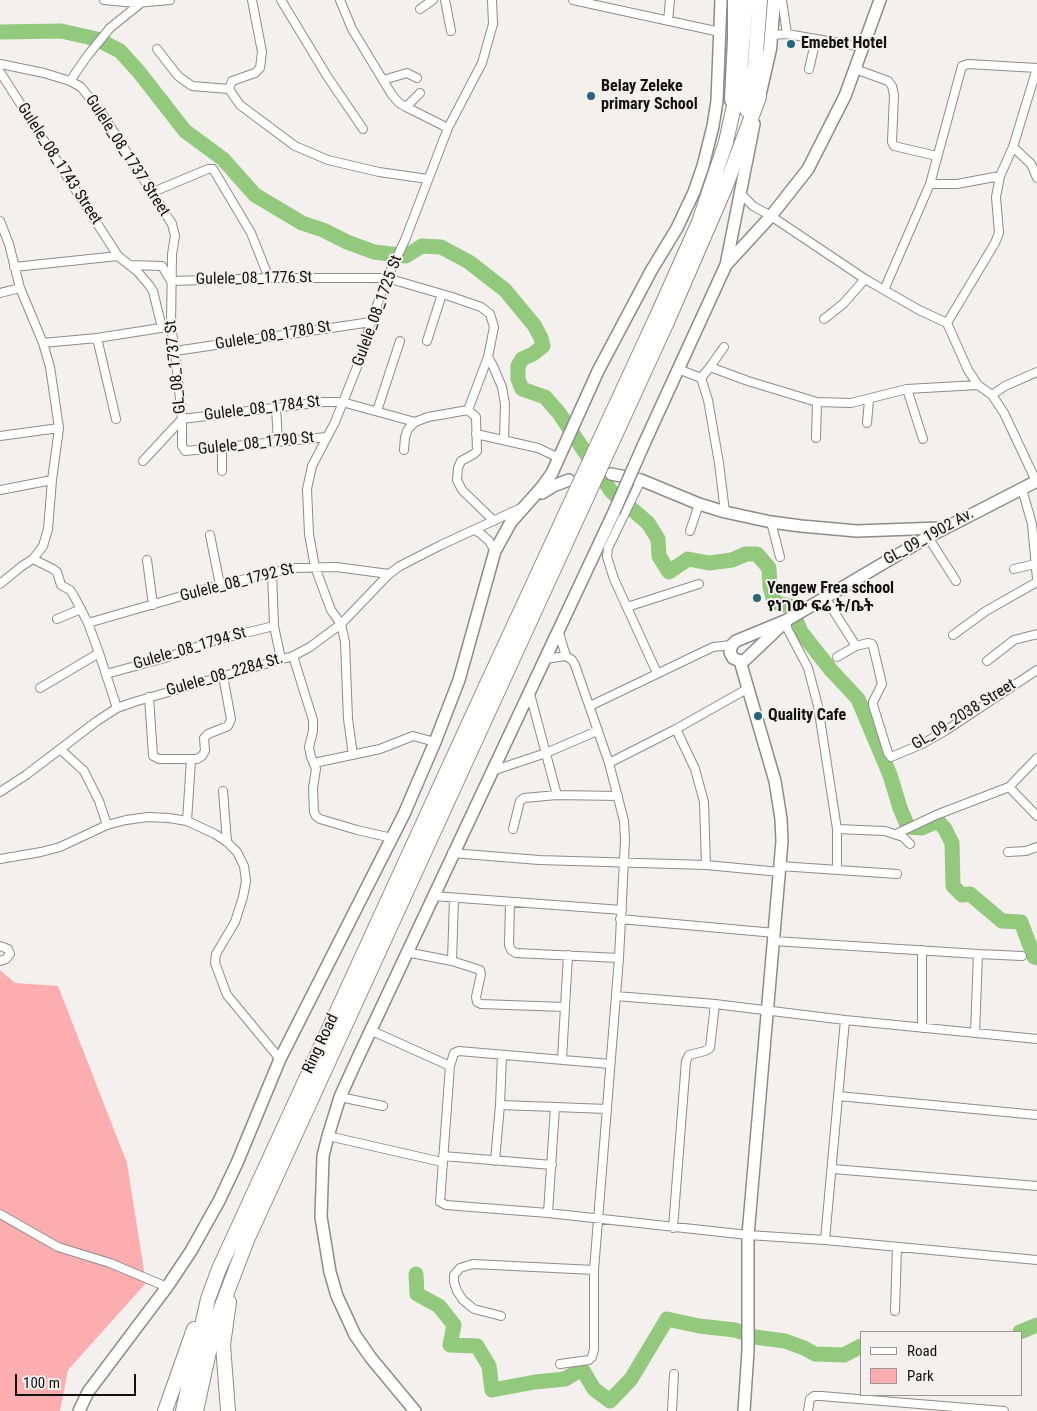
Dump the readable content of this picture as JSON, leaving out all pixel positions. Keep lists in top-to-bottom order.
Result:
{
  "streets": {
    "highway": ["Ring Road"],
    "street": [
      "Gulele_08_1737 Street",
      "Gulele_08_1743 Street",
      "Gulele_08_1776 St",
      "Gulele_08_1725 St",
      "Gulele_08_1780 St",
      "GL_08_1737 St",
      "Gulele_08_1784 St",
      "Gulele_08_1790 St",
      "GL_09_1902 Av.",
      "Gulele_08_1792 St",
      "Gulele_08_1794 St",
      "Gulele_08_2284 St.",
      "GL_09_2038 Street"
    ]
  },
  "crossings": [
    ["Gulele_08_1737 Street", "Gulele_08_1776 St"],
    ["Gulele_08_1737 Street", "GL_08_1737 St"],
    ["Gulele_08_1776 St", "Gulele_08_1725 St"],
    ["Gulele_08_1776 St", "GL_08_1737 St"],
    ["Gulele_08_1725 St", "Gulele_08_1780 St"],
    ["Gulele_08_1725 St", "Gulele_08_1784 St"],
    ["Gulele_08_1725 St", "Gulele_08_1790 St"],
    ["Gulele_08_1725 St", "Gulele_08_1792 St"],
    ["Gulele_08_1725 St", "Gulele_08_2284 St."],
    ["Gulele_08_1780 St", "GL_08_1737 St"],
    ["GL_08_1737 St", "Gulele_08_1784 St"],
    ["GL_08_1737 St", "Gulele_08_1790 St"],
    ["Gulele_08_1792 St", "Gulele_08_2284 St."]
  ],
  "places": [
    "Emebet Hotel",
    "Belay Zeleke primary School",
    "Yengew Frea school የነገው ፍሬ ት/ቤት",
    "Quality Cafe"
  ],
  "legend": ["Road", "Park"],
  "scale_bar": "100 m"
}
